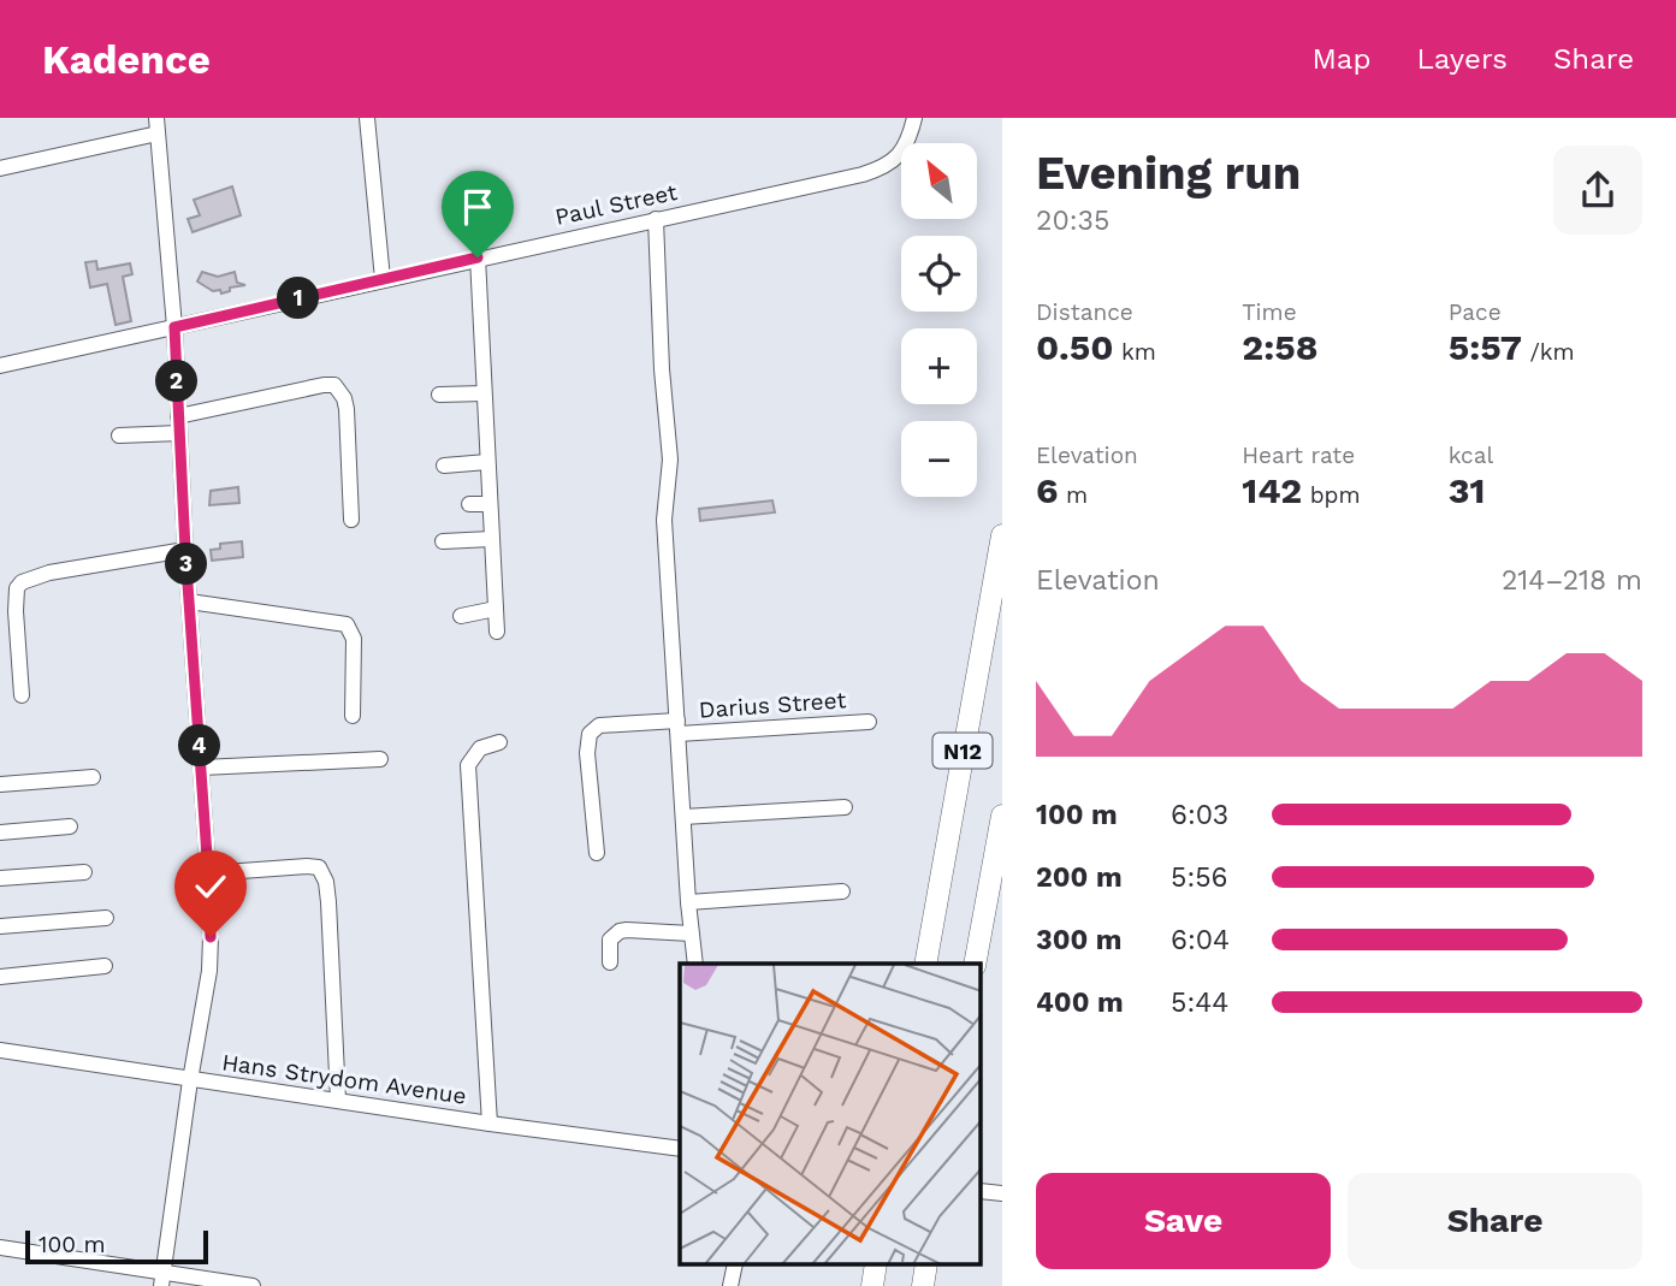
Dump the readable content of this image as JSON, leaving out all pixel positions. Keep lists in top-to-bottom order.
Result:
{
  "streets": {
    "highway": ["N12"],
    "street": ["Paul Street", "Darius Street", "Hans Strydom Avenue"]
  },
  "scale_bar": "100 m",
  "north": "top left",
  "page": {
    "header": "Kadence",
    "nav": ["Map", "Layers", "Share"],
    "heading": ["Evening run", "20:35"],
    "map_buttons": ["+", "−"],
    "stats": [
      ["Distance", "0.50 km"],
      ["Time", "2:58"],
      ["Pace", "5:57 /km"],
      ["Elevation", "6 m"],
      ["Heart rate", "142 bpm"],
      ["kcal", "31"]
    ],
    "pins": [
      "1",
      "2",
      "3",
      "4"
    ],
    "chart": ["Elevation", "214–218 m"],
    "list": [
      {
        "name": "100 m",
        "note": "6:03"
      },
      {
        "name": "200 m",
        "note": "5:56"
      },
      {
        "name": "300 m",
        "note": "6:04"
      },
      {
        "name": "400 m",
        "note": "5:44"
      }
    ],
    "buttons": ["Save", "Share"],
    "scale": "100 m"
  }
}
